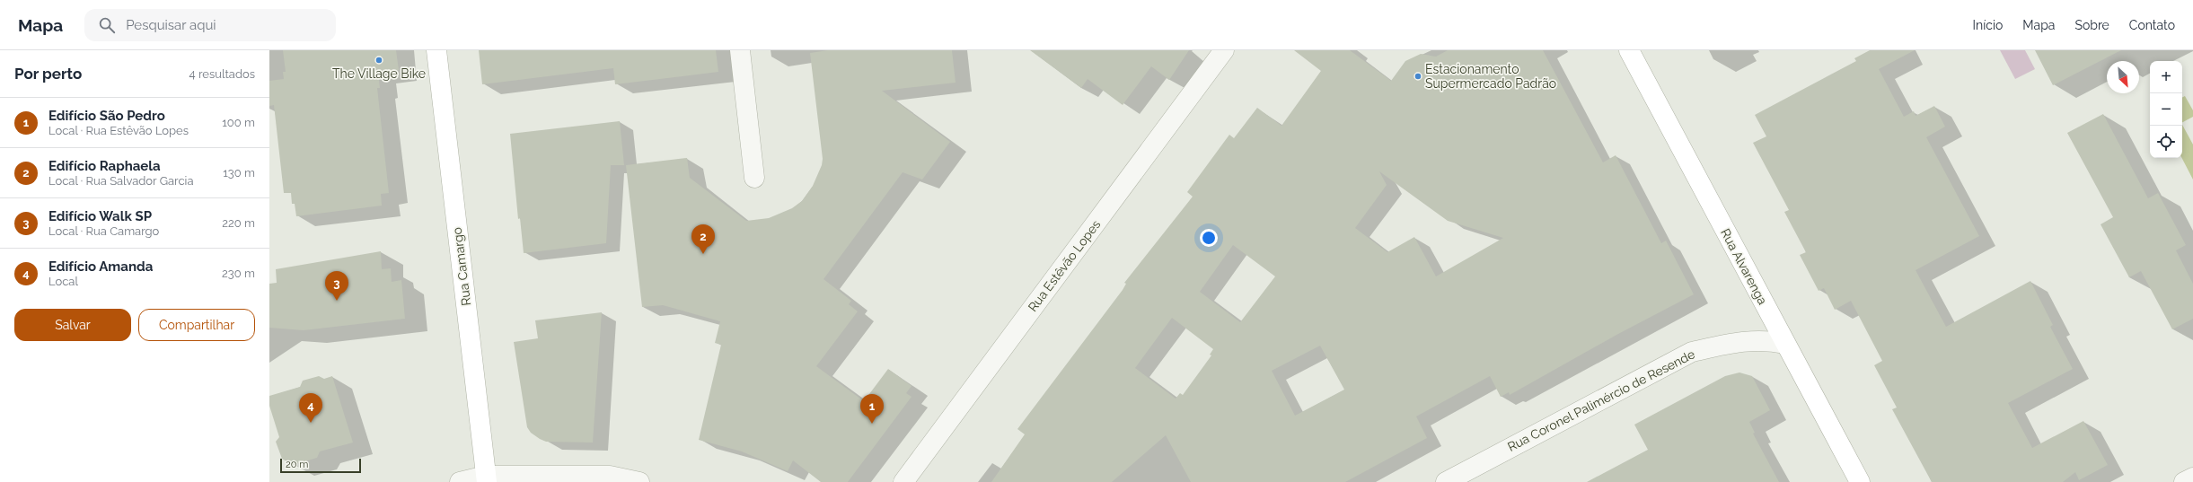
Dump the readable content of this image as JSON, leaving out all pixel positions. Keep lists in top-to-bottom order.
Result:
{
  "streets": {
    "main road": ["Rua Camargo", "Rua Alvarenga"],
    "street": ["Rua Estêvão Lopes", "Rua Coronel Palimércio de Resende"]
  },
  "crossings": [
    ["Rua Alvarenga", "Rua Coronel Palimércio de Resende"]
  ],
  "places": ["The Village Bike", "Estacionamento Supermercado Padrão"],
  "scale_bar": "20 m",
  "north": "bottom right",
  "page": {
    "header": "Mapa",
    "search": "Pesquisar aqui",
    "nav": [
      "Início",
      "Mapa",
      "Sobre",
      "Contato"
    ],
    "heading": ["Por perto", "4 resultados"],
    "map_buttons": ["+", "−"],
    "list": [
      {
        "mark": "1",
        "name": "Edifício São Pedro",
        "note": "Local · Rua Estêvão Lopes",
        "value": "100 m"
      },
      {
        "mark": "2",
        "name": "Edifício Raphaela",
        "note": "Local · Rua Salvador Garcia",
        "value": "130 m"
      },
      {
        "mark": "3",
        "name": "Edifício Walk SP",
        "note": "Local · Rua Camargo",
        "value": "220 m"
      },
      {
        "mark": "4",
        "name": "Edifício Amanda",
        "note": "Local",
        "value": "230 m"
      }
    ],
    "pins": [
      "2",
      "3",
      "4",
      "1"
    ],
    "buttons": ["Salvar", "Compartilhar"],
    "scale": "20 m"
  }
}
